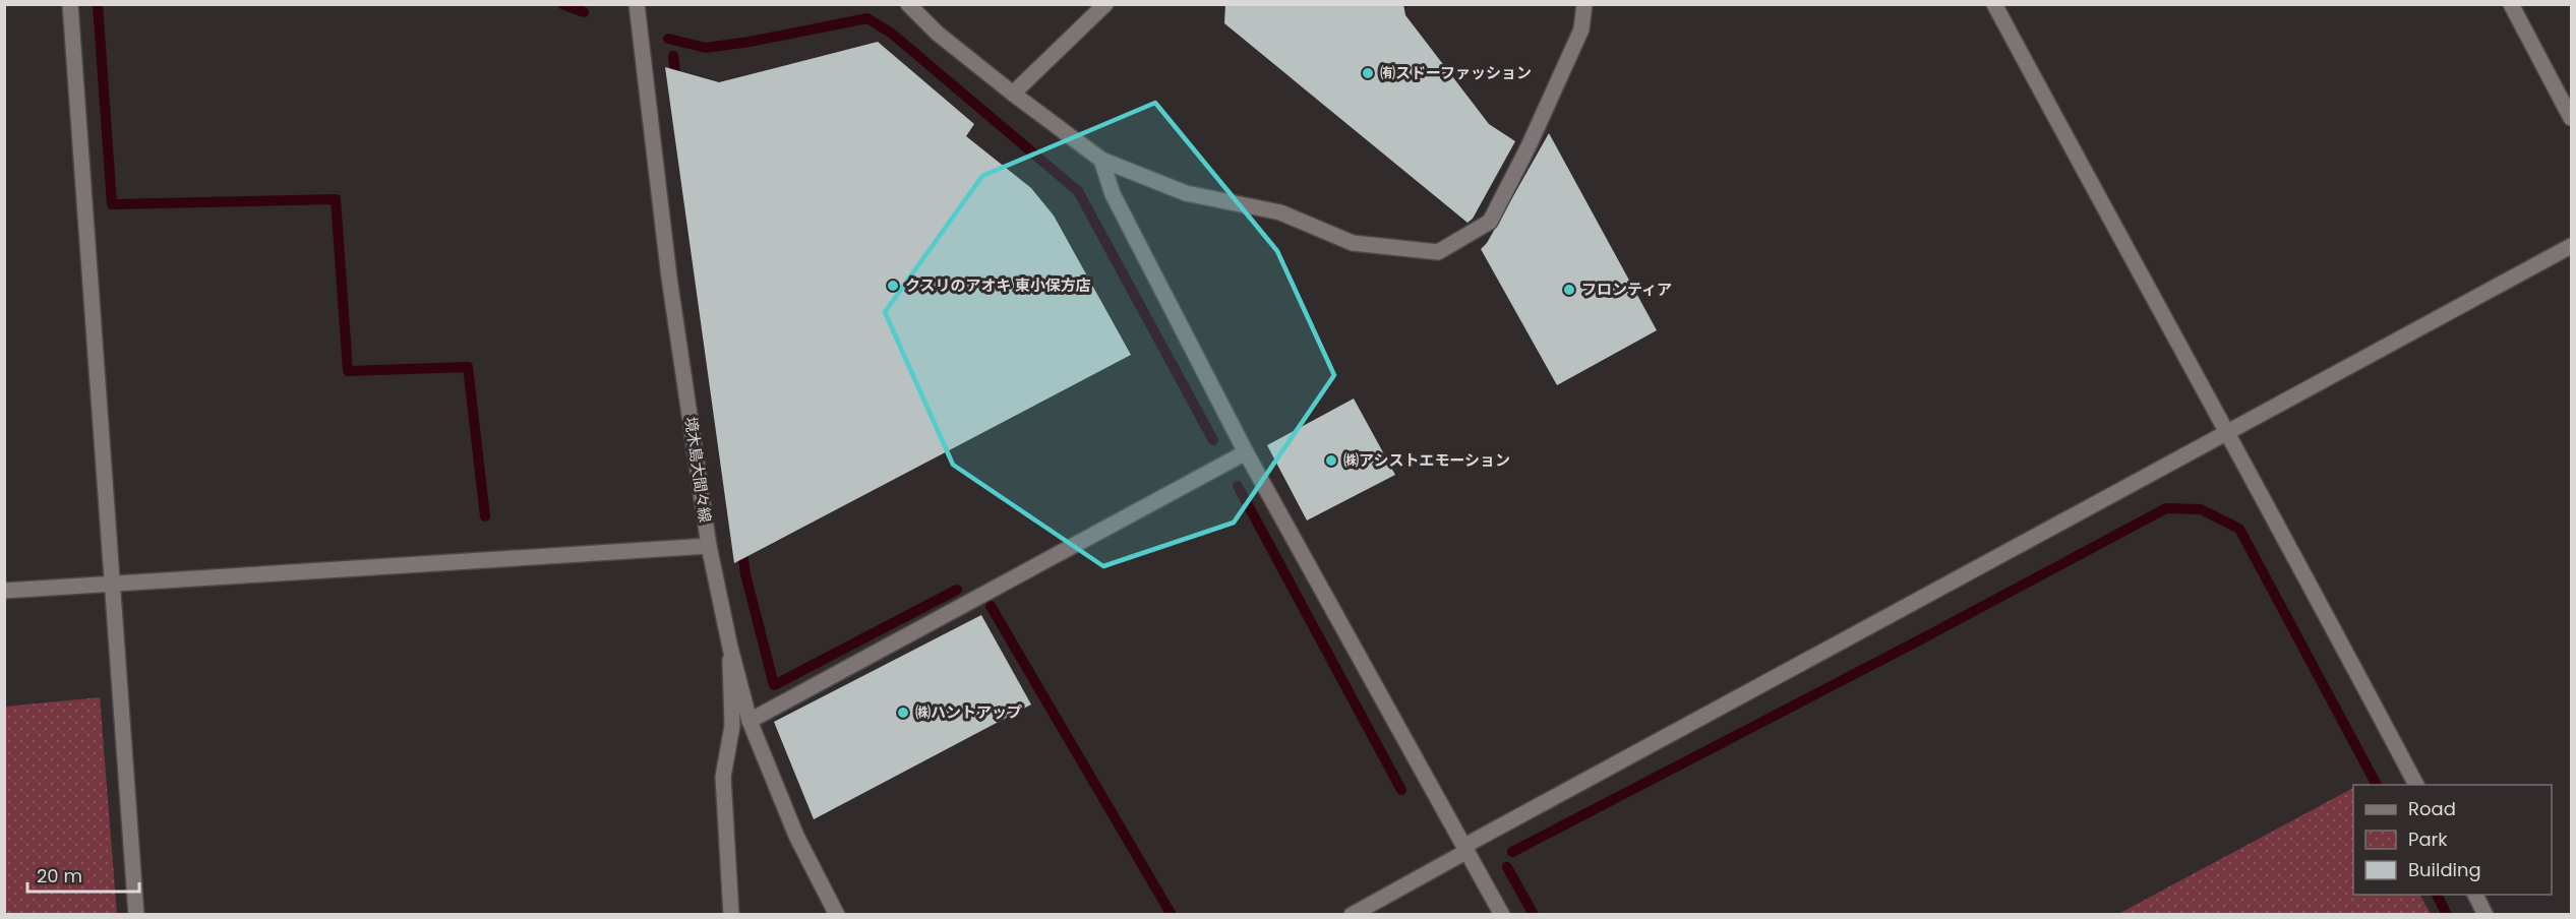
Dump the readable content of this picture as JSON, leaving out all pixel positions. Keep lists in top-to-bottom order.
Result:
{
  "streets": {
    "street": ["境木島大間々線"]
  },
  "places": [
    "㈲スドーファッション",
    "クスリのアオキ 東小保方店",
    "フロンティア",
    "㈱アシストエモーション",
    "㈱ハントアップ"
  ],
  "legend": ["Road", "Park", "Building"],
  "scale_bar": "20 m"
}
